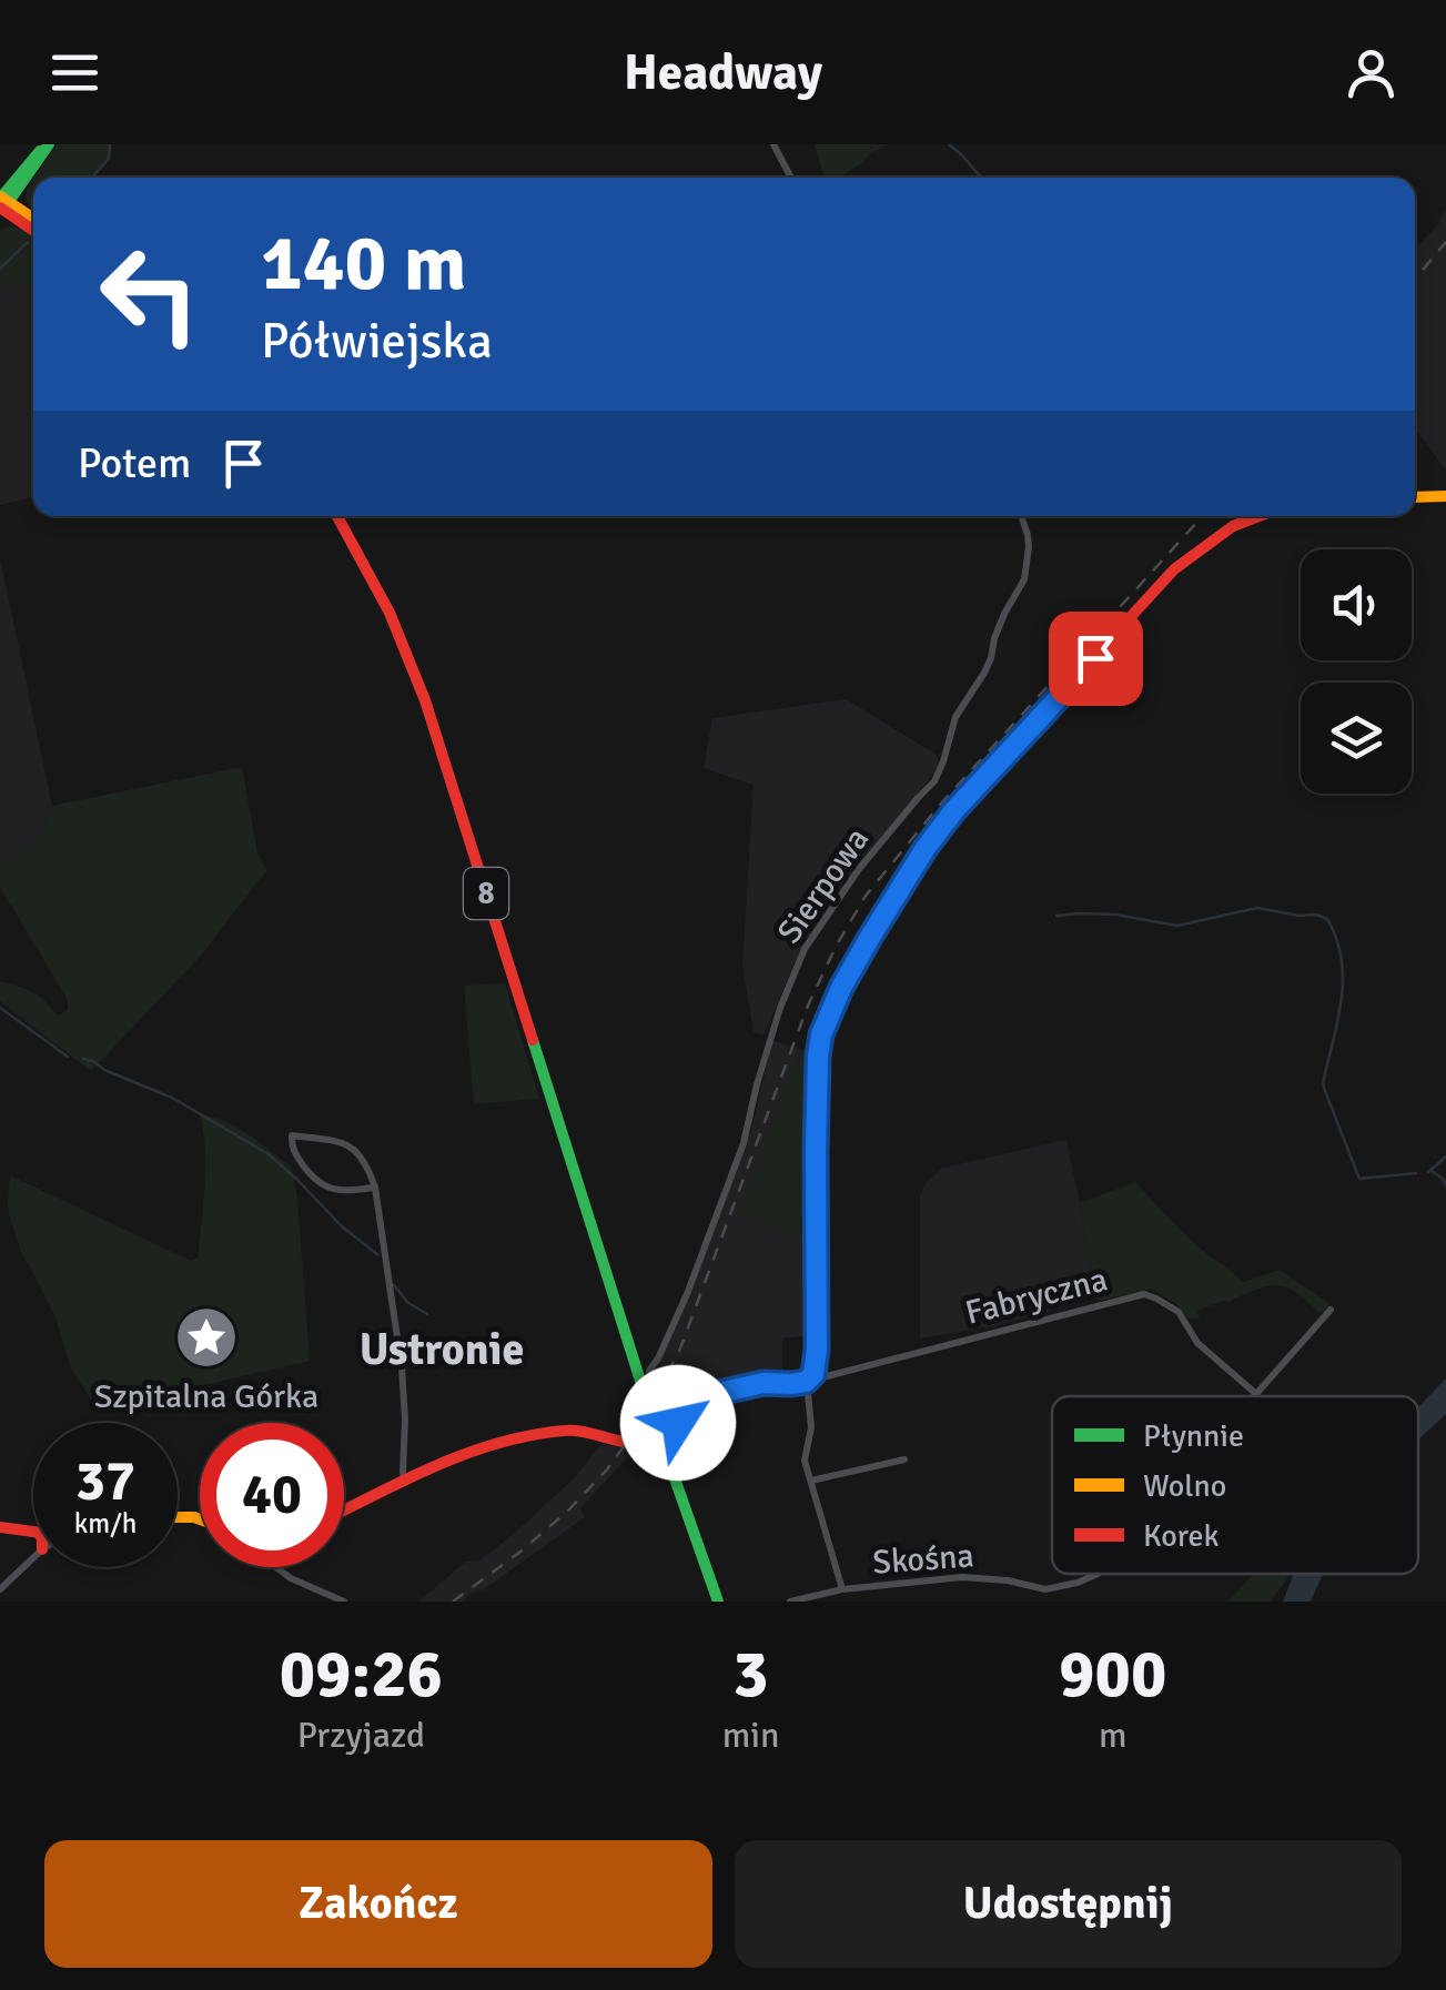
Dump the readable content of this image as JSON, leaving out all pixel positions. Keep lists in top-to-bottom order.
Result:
{
  "streets": {
    "main road": ["8"],
    "street": ["Sierpowa", "Fabryczna", "Skośna"]
  },
  "districts": ["Ustronie"],
  "places": {
    "place": ["Szpitalna Górka"]
  },
  "legend": ["Płynnie", "Wolno", "Korek"],
  "page": {
    "header": "Headway",
    "turn": ["140 m", "Półwiejska"],
    "then": "Potem",
    "speed": "37 km/h",
    "limit": "40",
    "eta": [
      "09:26",
      "Przyjazd",
      "3",
      "min",
      "900",
      "m"
    ],
    "buttons": ["Zakończ", "Udostępnij"]
  }
}
